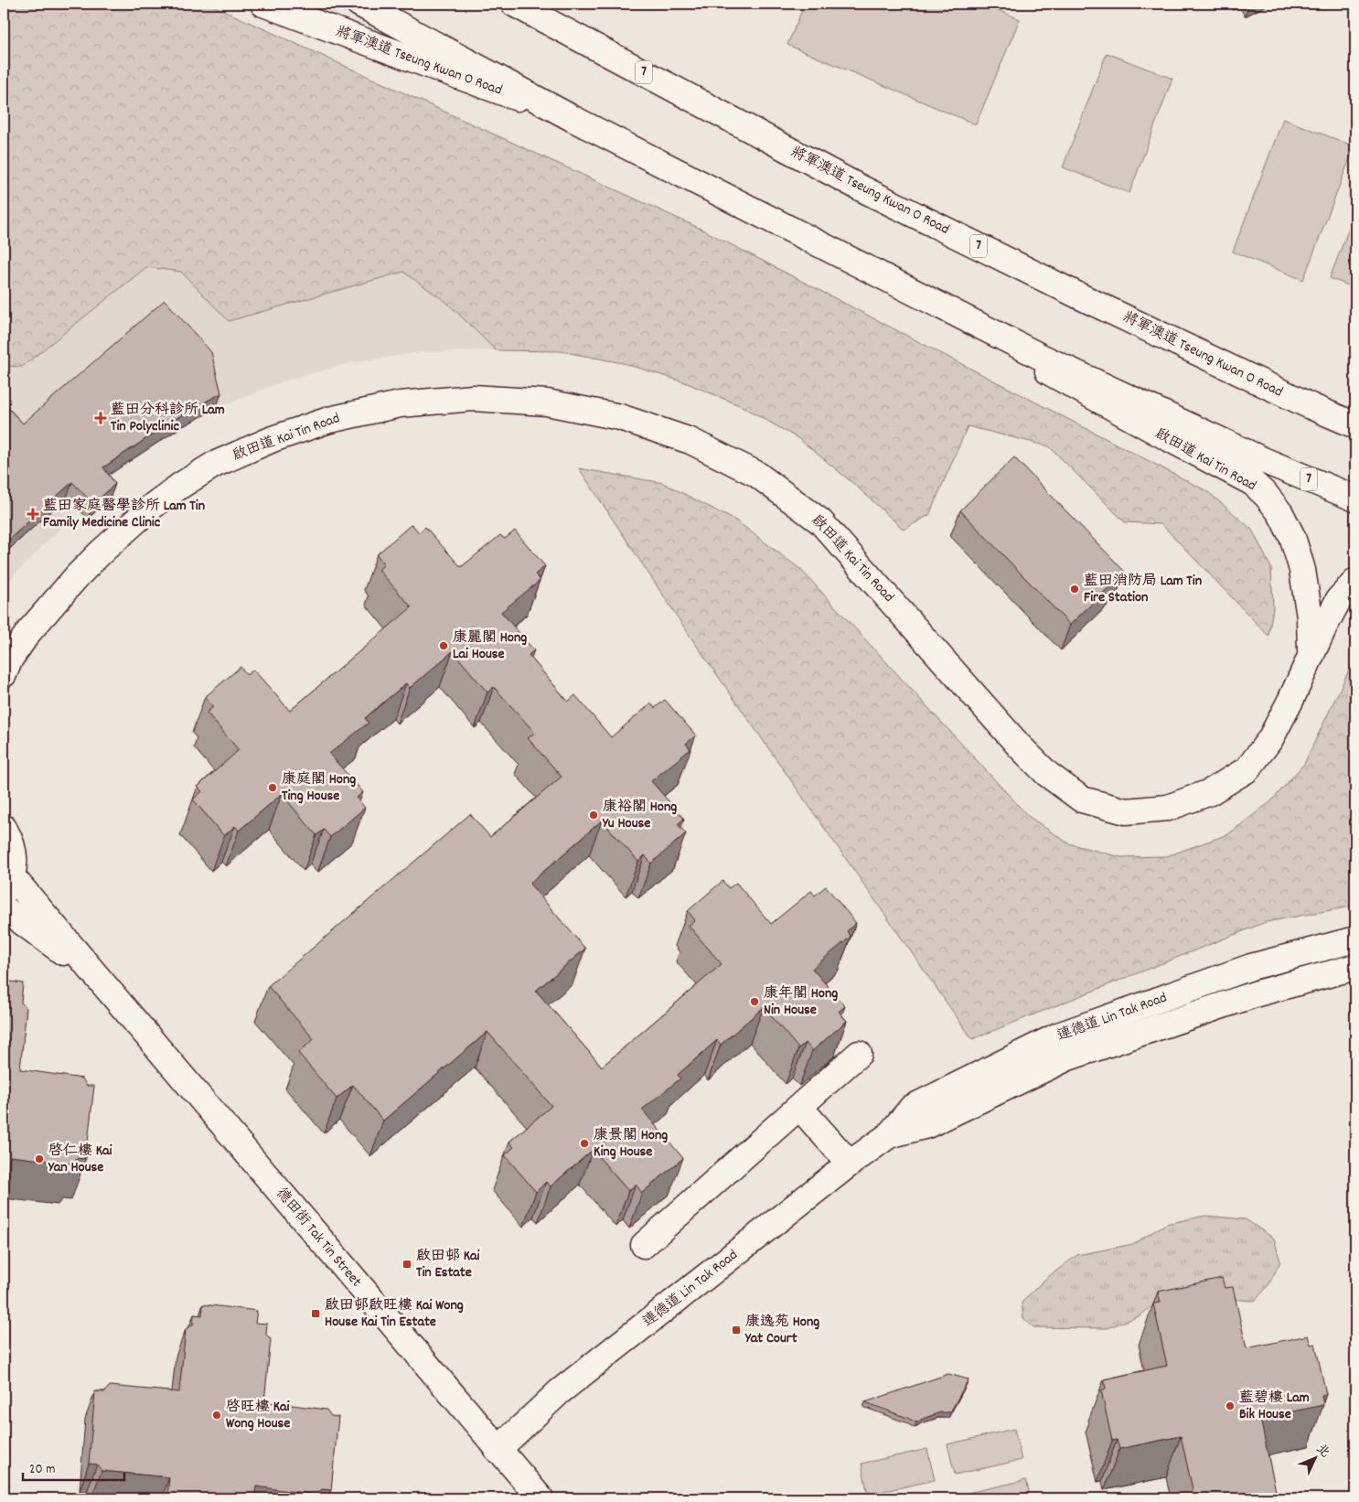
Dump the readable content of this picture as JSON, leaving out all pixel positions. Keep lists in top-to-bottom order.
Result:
{
  "streets": {
    "main road": [
      "將軍澳道 Tseung Kwan O Road",
      "7",
      "啟田道 Kai Tin Road",
      "連德道 Lin Tak Road",
      "德田街 Tak Tin Street"
    ]
  },
  "crossings": [
    ["將軍澳道 Tseung Kwan O Road", "啟田道 Kai Tin Road"],
    ["連德道 Lin Tak Road", "德田街 Tak Tin Street"]
  ],
  "places": {
    "health": ["藍田分科診所 Lam Tin Polyclinic", "藍田家庭醫學診所 Lam Tin Family Medicine Clinic"],
    "other": [
      "藍田消防局 Lam Tin Fire Station",
      "康麗閣 Hong Lai House",
      "康庭閣 Hong Ting House",
      "康裕閣 Hong Yu House",
      "康年閣 Hong Nin House",
      "康景閣 Hong King House",
      "啓仁樓 Kai Yan House",
      "藍碧樓 Lam Bik House",
      "啓旺樓 Kai Wong House"
    ],
    "transit": ["啟田邨 Kai Tin Estate", "啟田邨啟旺樓 Kai Wong House Kai Tin Estate", "康逸苑 Hong Yat Court"]
  },
  "scale_bar": "20 m",
  "north": "top right"
}
